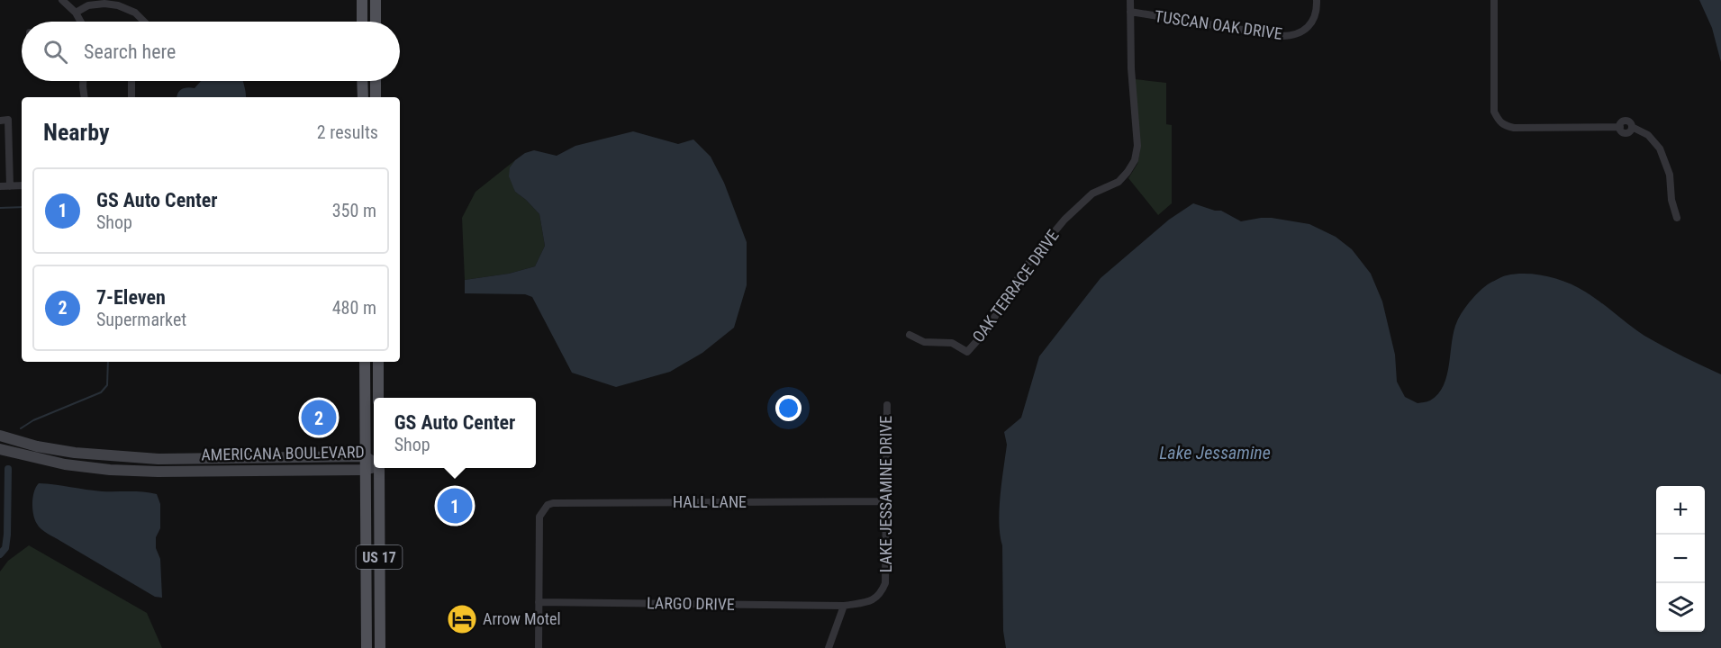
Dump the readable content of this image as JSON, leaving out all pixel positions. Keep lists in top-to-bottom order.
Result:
{
  "streets": {
    "main road": ["AMERICANA BOULEVARD", "US 17"],
    "street": [
      "TUSCAN OAK DRIVE",
      "OAK TERRACE DRIVE",
      "LAKE JESSAMINE DRIVE",
      "HALL LANE",
      "LARGO DRIVE"
    ]
  },
  "crossings": [
    ["TUSCAN OAK DRIVE", "OAK TERRACE DRIVE"],
    ["AMERICANA BOULEVARD", "US 17"],
    ["LAKE JESSAMINE DRIVE", "HALL LANE"],
    ["LAKE JESSAMINE DRIVE", "LARGO DRIVE"],
    ["HALL LANE", "LARGO DRIVE"]
  ],
  "water": ["Lake Jessamine"],
  "places": {
    "hotel": ["Arrow Motel"]
  },
  "page": {
    "search": "Search here",
    "heading": ["Nearby", "2 results"],
    "list": [
      {
        "mark": "1",
        "name": "GS Auto Center",
        "note": "Shop",
        "value": "350 m"
      },
      {
        "mark": "2",
        "name": "7-Eleven",
        "note": "Supermarket",
        "value": "480 m"
      }
    ],
    "popup": ["GS Auto Center", "Shop"],
    "pins": ["2", "1"],
    "map_buttons": ["+", "−"]
  }
}
